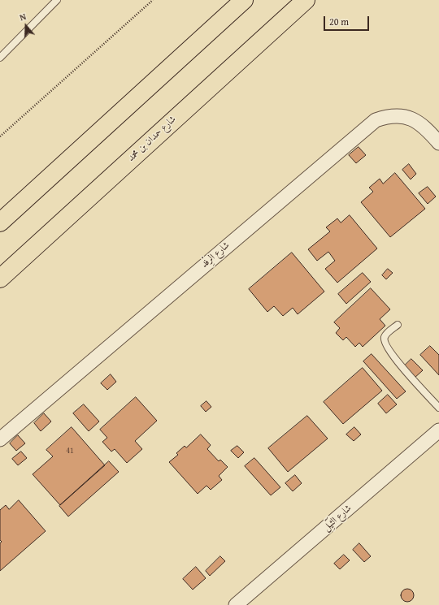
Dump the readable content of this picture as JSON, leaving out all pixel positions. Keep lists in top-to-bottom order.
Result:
{
  "streets": {
    "main road": ["شارع حمدان بن محمد"],
    "street": ["شارع الرِفْد", "شارع الثَيِّل"]
  },
  "house_numbers": ["41"],
  "scale_bar": "20 m",
  "north": "top"
}
